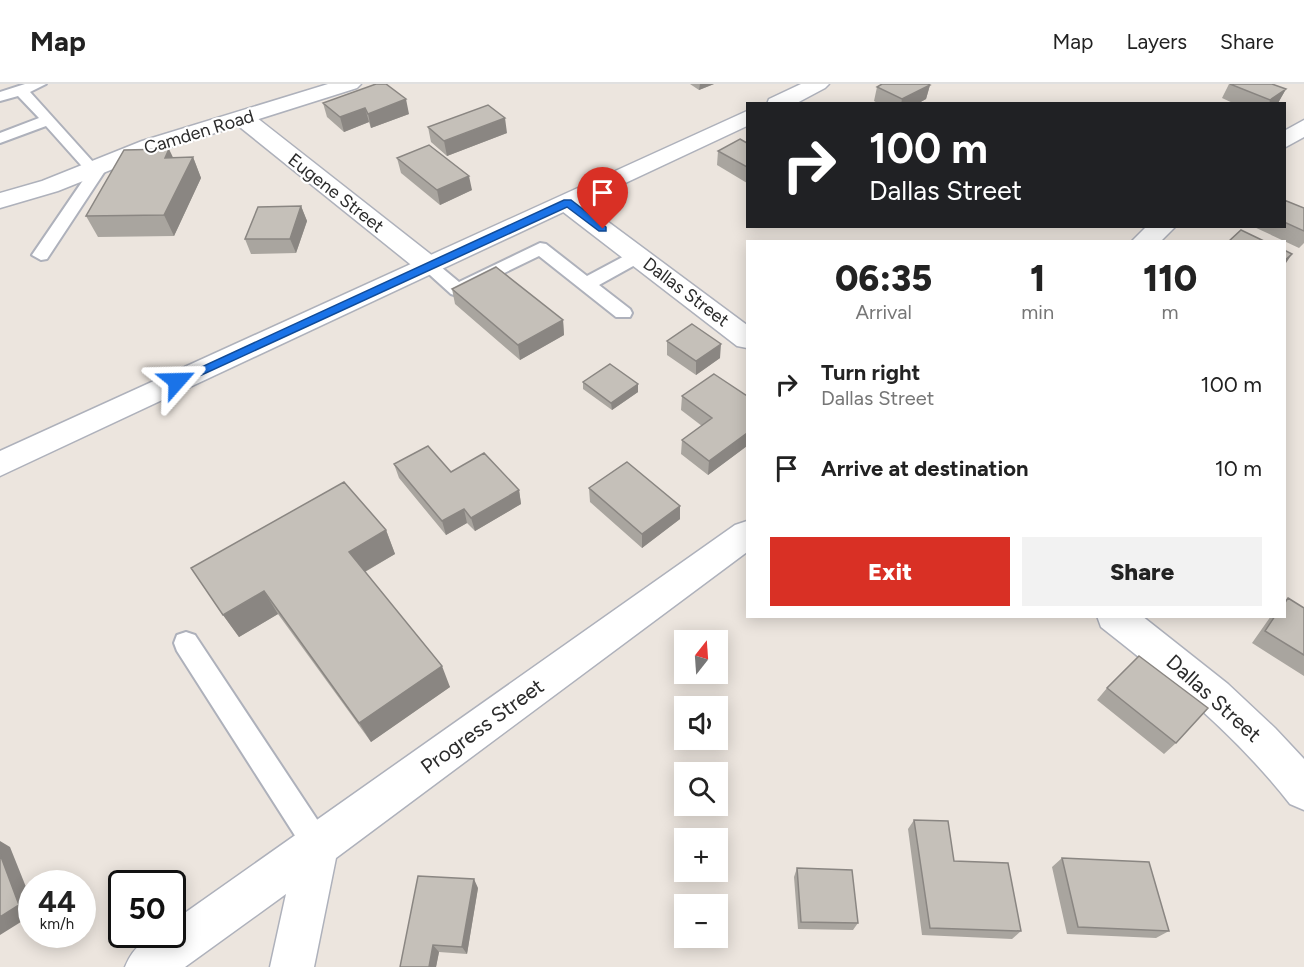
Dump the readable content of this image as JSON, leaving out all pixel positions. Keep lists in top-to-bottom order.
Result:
{
  "streets": {
    "street": [
      "Camden Road",
      "Eugene Street",
      "Dallas Street",
      "Progress Street"
    ]
  },
  "crossings": [
    ["Camden Road", "Eugene Street"]
  ],
  "north": "top",
  "page": {
    "header": "Map",
    "nav": ["Map", "Layers", "Share"],
    "turn": ["100 m", "Dallas Street"],
    "eta": [
      "06:35",
      "Arrival",
      "1",
      "min",
      "110",
      "m"
    ],
    "list": [
      {
        "name": "Turn right",
        "note": "Dallas Street",
        "value": "100 m"
      },
      {
        "name": "Arrive at destination",
        "value": "10 m"
      }
    ],
    "buttons": ["Exit", "Share"],
    "map_buttons": ["+", "−"],
    "speed": "44 km/h",
    "limit": "50"
  }
}
